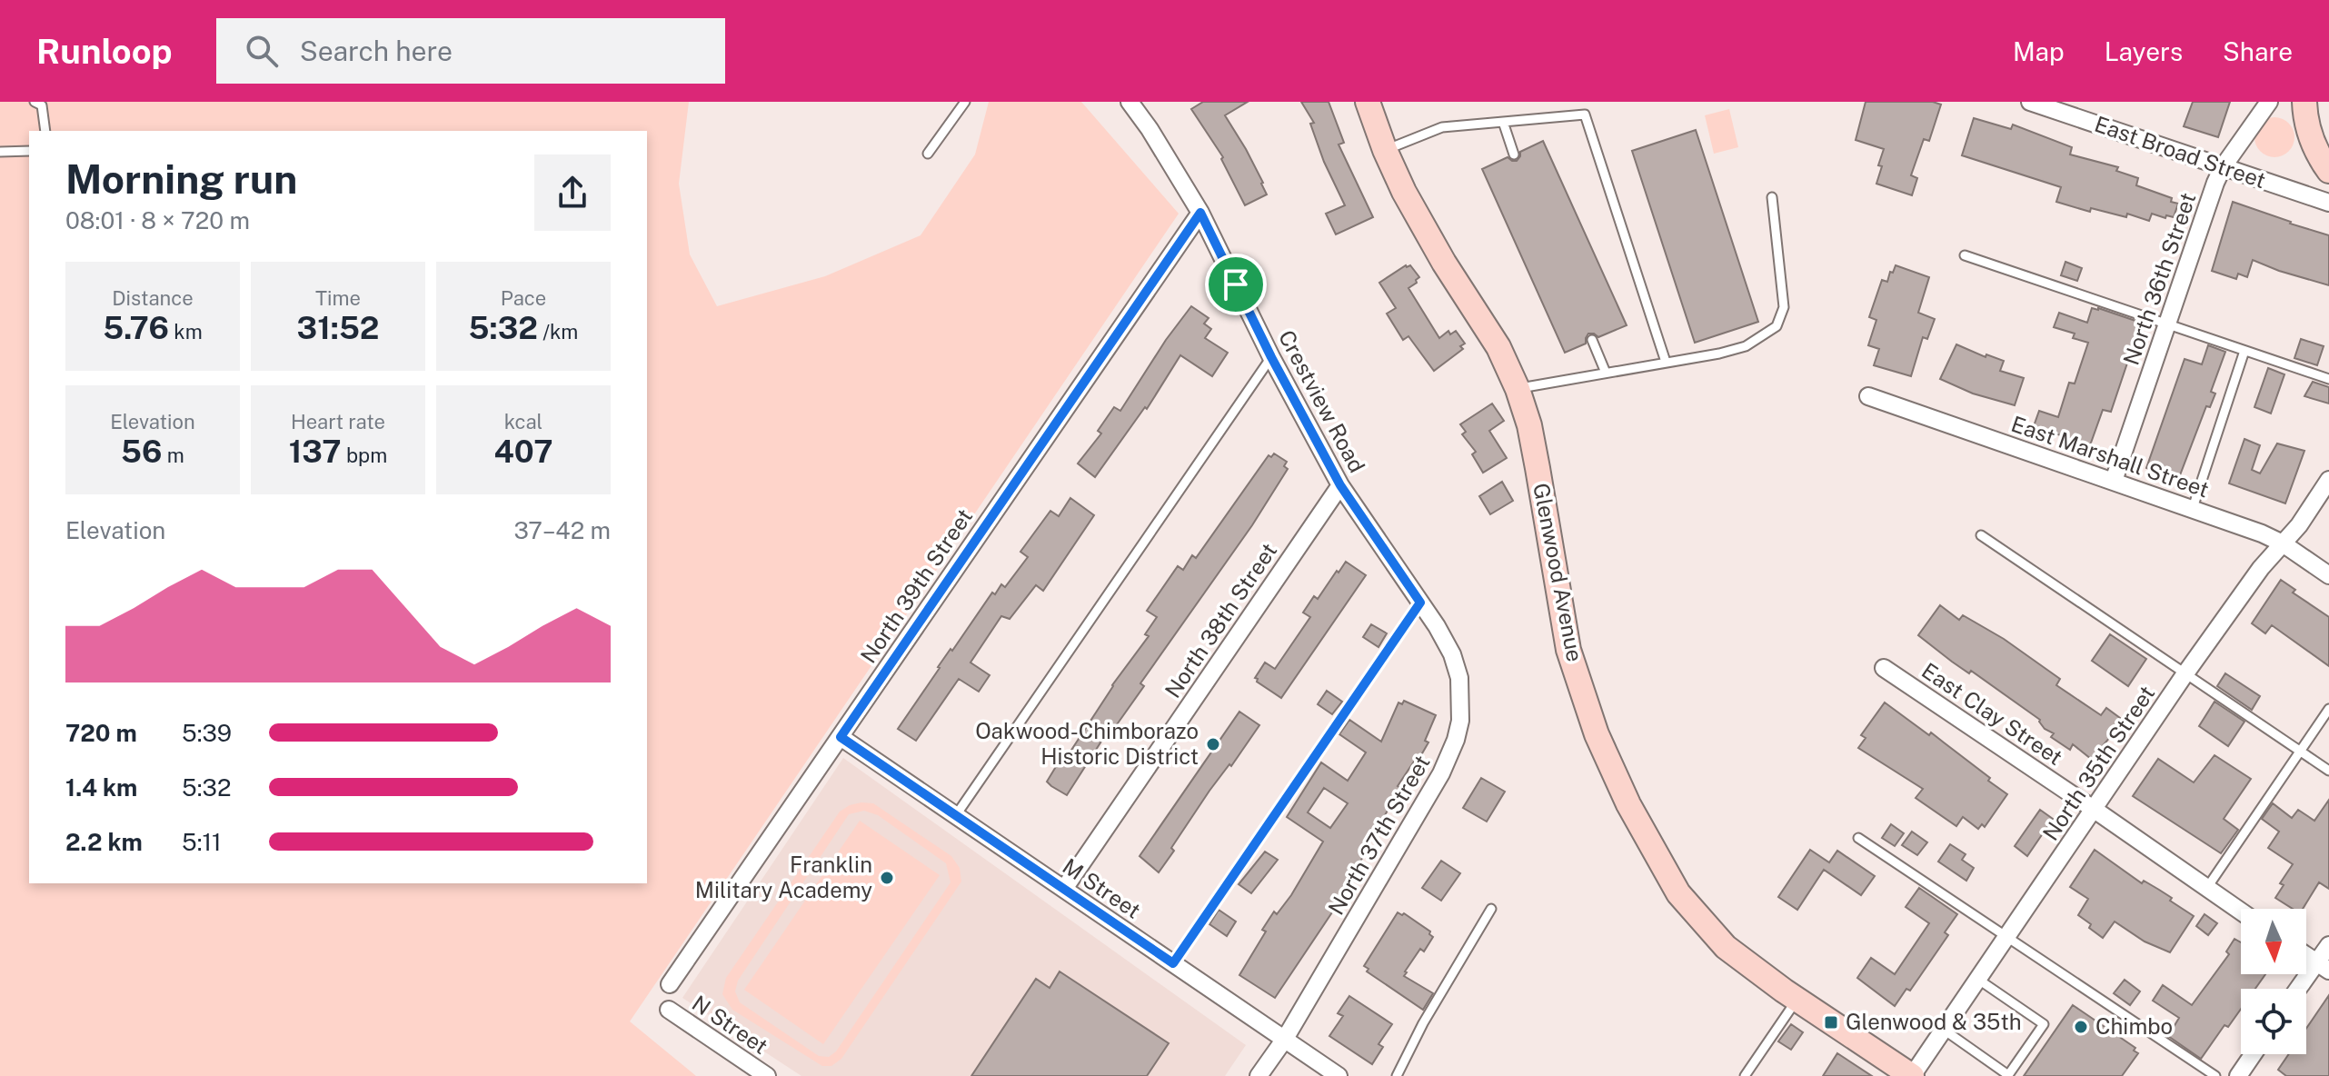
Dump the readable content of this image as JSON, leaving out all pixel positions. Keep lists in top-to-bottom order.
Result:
{
  "streets": {
    "street": [
      "East Broad Street",
      "North 36th Street",
      "Crestview Road",
      "East Marshall Street",
      "Glenwood Avenue",
      "North 39th Street",
      "North 38th Street",
      "East Clay Street",
      "North 35th Street",
      "North 37th Street",
      "M Street",
      "N Street"
    ]
  },
  "crossings": [
    ["East Broad Street", "North 36th Street"],
    ["North 36th Street", "East Marshall Street"],
    ["Crestview Road", "North 39th Street"],
    ["Crestview Road", "North 38th Street"],
    ["Crestview Road", "North 37th Street"],
    ["East Marshall Street", "North 35th Street"],
    ["Glenwood Avenue", "North 35th Street"],
    ["North 39th Street", "M Street"],
    ["North 38th Street", "M Street"],
    ["East Clay Street", "North 35th Street"],
    ["North 37th Street", "M Street"]
  ],
  "places": {
    "other": ["Oakwood-Chimborazo Historic District", "Franklin Military Academy", "Chimbo"],
    "transit": ["Glenwood & 35th"]
  },
  "north": "bottom",
  "page": {
    "header": "Runloop",
    "search": "Search here",
    "nav": ["Map", "Layers", "Share"],
    "heading": ["Morning run", "08:01 · 8 × 720 m"],
    "stats": [
      ["Distance", "5.76 km"],
      ["Time", "31:52"],
      ["Pace", "5:32 /km"],
      ["Elevation", "56 m"],
      ["Heart rate", "137 bpm"],
      ["kcal", "407"]
    ],
    "chart": ["Elevation", "37–42 m"],
    "list": [
      {
        "name": "720 m",
        "note": "5:39"
      },
      {
        "name": "1.4 km",
        "note": "5:32"
      },
      {
        "name": "2.2 km",
        "note": "5:11"
      }
    ]
  }
}
